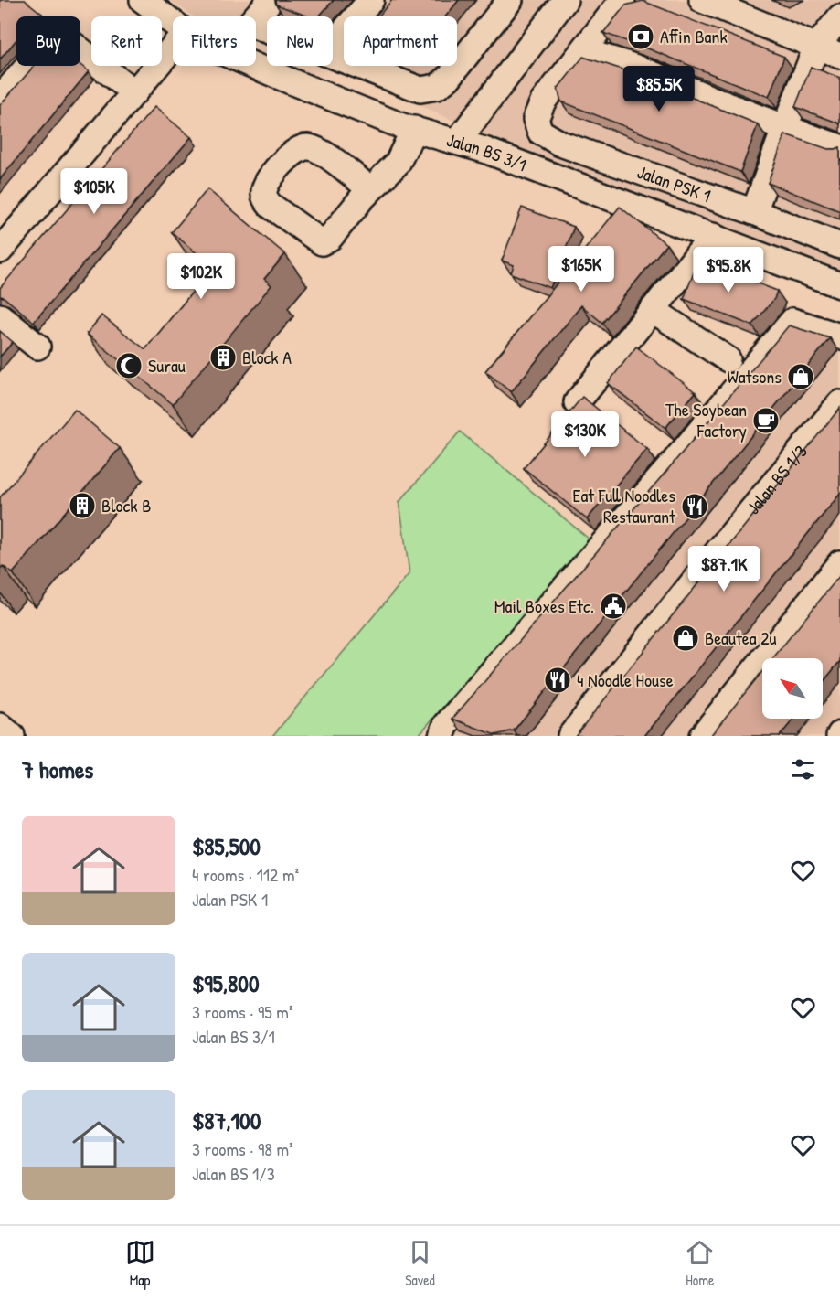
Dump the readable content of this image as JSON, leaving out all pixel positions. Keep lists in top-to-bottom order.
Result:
{
  "streets": {
    "street": ["Jalan BS 3/1", "Jalan PSK 1", "Jalan BS 1/3"]
  },
  "places": {
    "bank": ["Affin Bank"],
    "building": ["Block A", "Block B"],
    "mosque": ["Surau"],
    "shop": ["Watsons", "Beautea 2u"],
    "cafe": ["The Soybean Factory"],
    "restaurant": ["Eat Full Noodles Restaurant", "4 Noodle House"],
    "public building": ["Mail Boxes Etc."]
  },
  "north": "top left",
  "page": {
    "chip": [
      "Buy",
      "Rent",
      "Filters",
      "New",
      "Apartment"
    ],
    "price": [
      "$85.5K",
      "$105K",
      "$165K",
      "$95.8K",
      "$102K",
      "$130K",
      "$87.1K"
    ],
    "heading": "7 homes",
    "list": [
      {
        "name": "$85,500",
        "note": "4 rooms · 112 m² · Jalan PSK 1"
      },
      {
        "name": "$95,800",
        "note": "3 rooms · 95 m² · Jalan BS 3/1"
      },
      {
        "name": "$87,100",
        "note": "3 rooms · 98 m² · Jalan BS 1/3"
      }
    ],
    "tabs": ["Map", "Saved", "Home"]
  }
}
